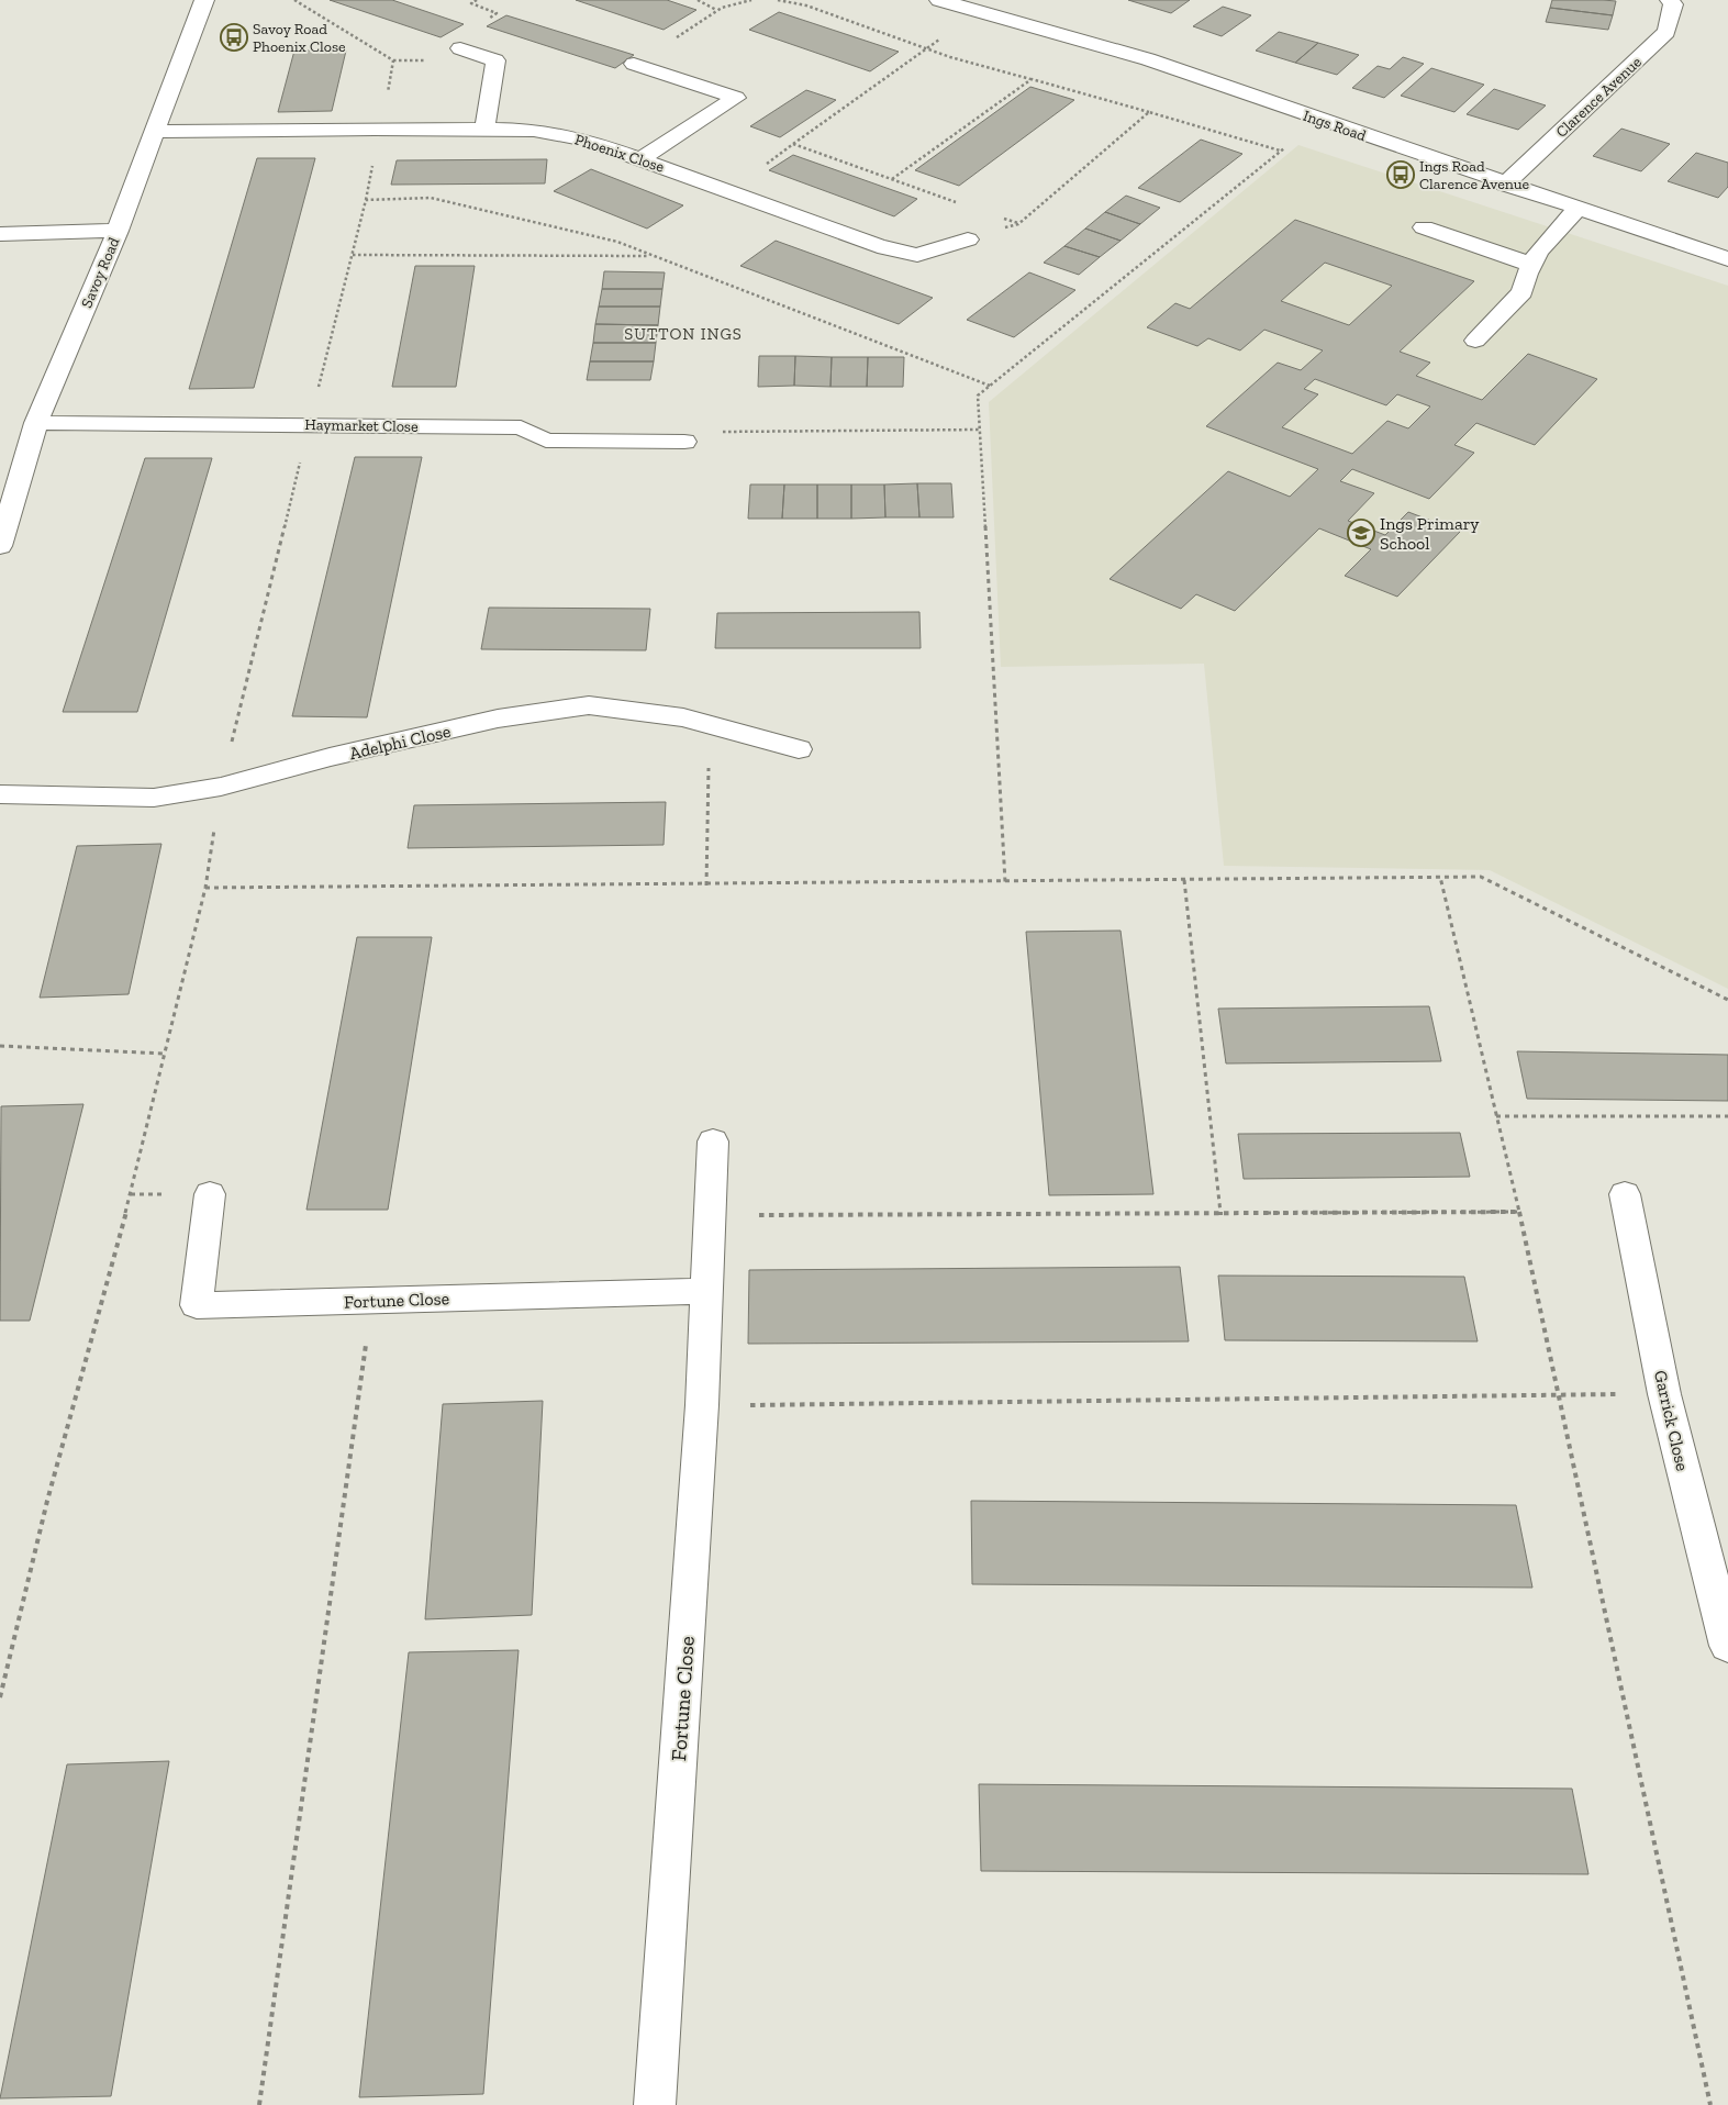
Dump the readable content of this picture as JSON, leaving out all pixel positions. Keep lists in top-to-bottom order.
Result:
{
  "streets": {
    "street": [
      "Clarence Avenue",
      "Ings Road",
      "Phoenix Close",
      "Savoy Road",
      "Haymarket Close",
      "Adelphi Close",
      "Fortune Close",
      "Garrick Close"
    ]
  },
  "crossings": [
    ["Clarence Avenue", "Ings Road"],
    ["Phoenix Close", "Savoy Road"],
    ["Savoy Road", "Haymarket Close"]
  ],
  "districts": ["SUTTON INGS"],
  "places": {
    "bus stop": ["Savoy Road Phoenix Close", "Ings Road Clarence Avenue"],
    "school or university": ["Ings Primary School"]
  }
}
